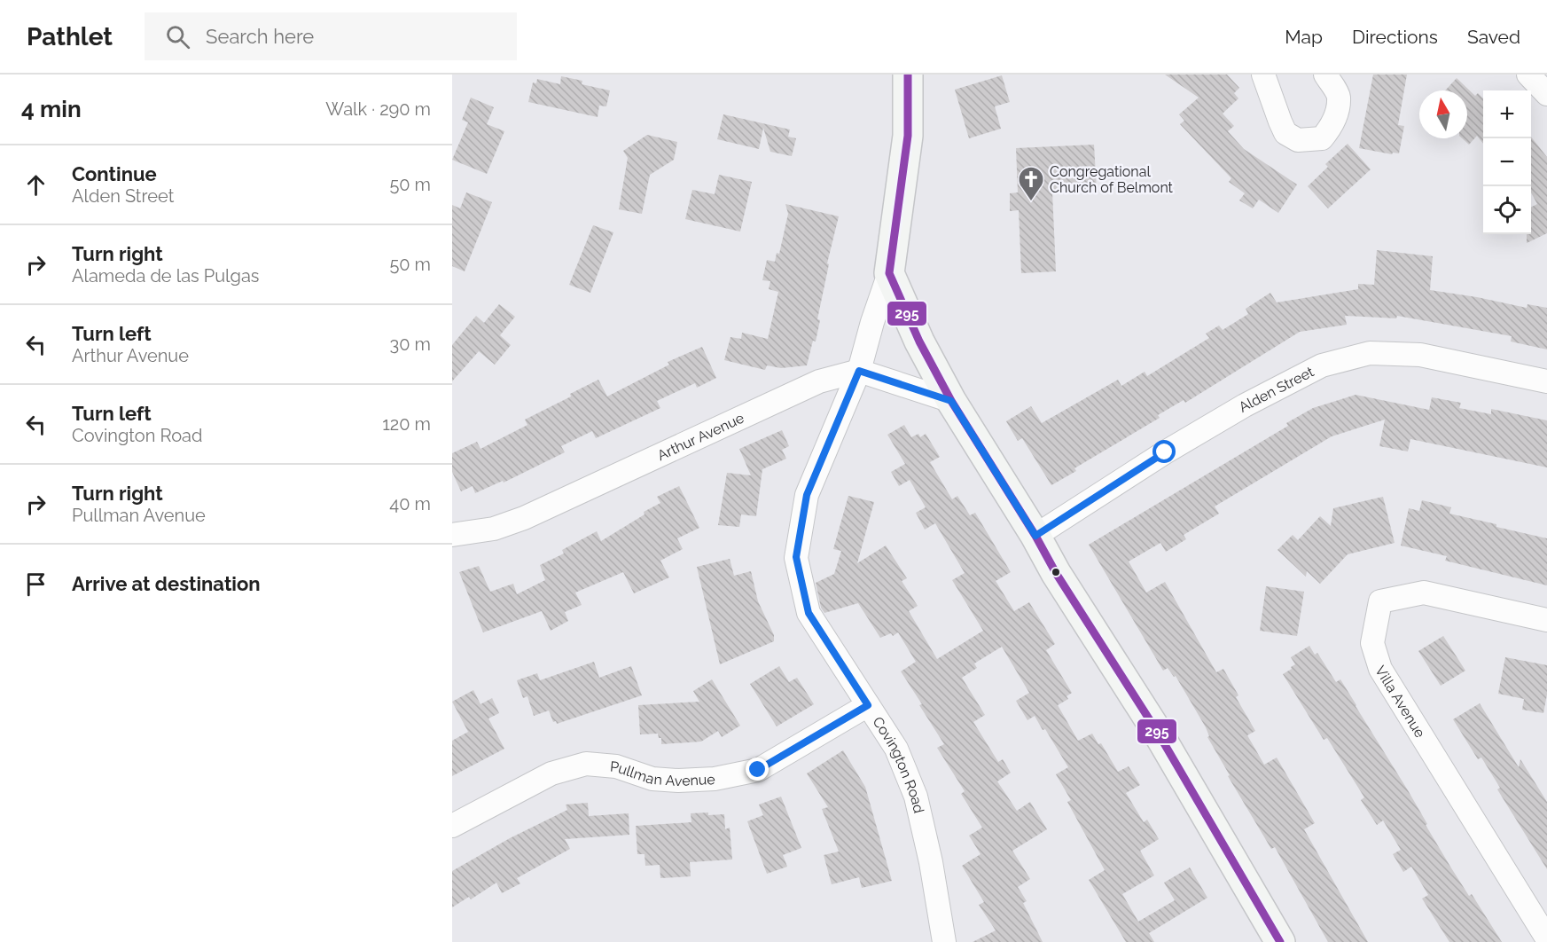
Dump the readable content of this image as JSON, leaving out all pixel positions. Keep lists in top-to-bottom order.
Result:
{
  "streets": {
    "street": [
      "Alden Street",
      "Arthur Avenue",
      "Villa Avenue",
      "Covington Road",
      "Pullman Avenue"
    ]
  },
  "crossings": [
    ["Arthur Avenue", "Covington Road"],
    ["Covington Road", "Pullman Avenue"]
  ],
  "places": {
    "church": ["Congregational Church of Belmont"]
  },
  "lines": ["transit line 295"],
  "north": "top",
  "page": {
    "header": "Pathlet",
    "search": "Search here",
    "nav": ["Map", "Directions", "Saved"],
    "heading": ["4 min", "Walk · 290 m"],
    "map_buttons": ["+", "−"],
    "list": [
      ["Continue", "Alden Street", "50 m"],
      ["Turn right", "Alameda de las Pulgas", "50 m"],
      ["Turn left", "Arthur Avenue", "30 m"],
      ["Turn left", "Covington Road", "120 m"],
      ["Turn right", "Pullman Avenue", "40 m"],
      "Arrive at destination"
    ]
  }
}
